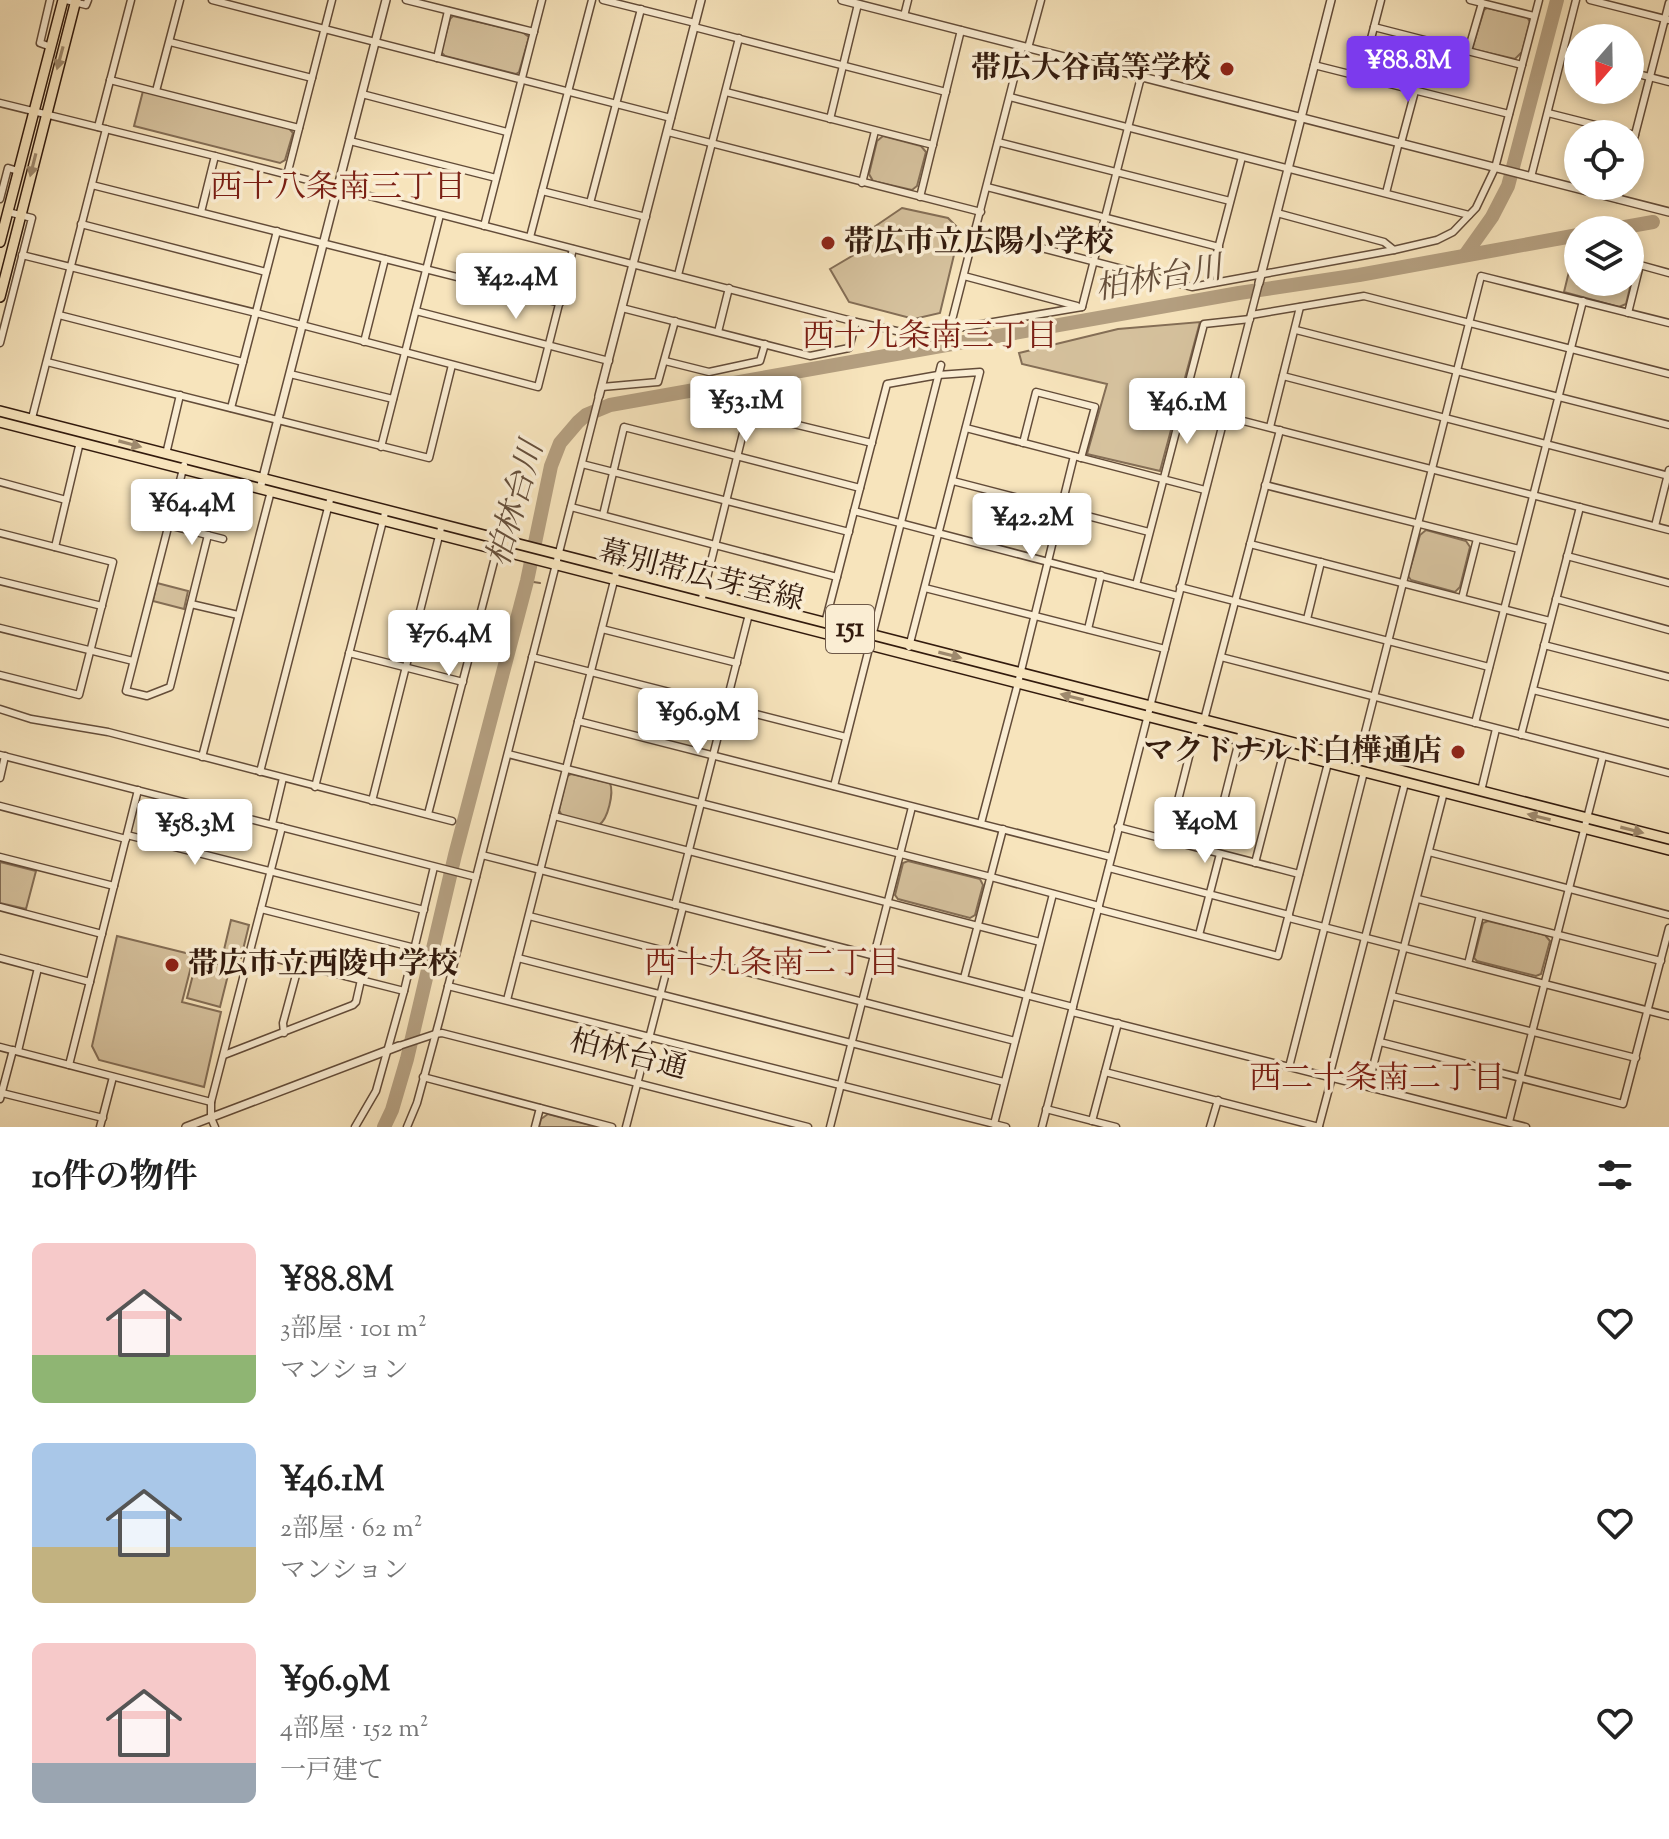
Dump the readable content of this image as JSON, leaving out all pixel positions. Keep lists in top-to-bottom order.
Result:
{
  "streets": {
    "main road": ["幕別帯広芽室線", "151"],
    "street": ["柏林台通"]
  },
  "districts": [
    "西十八条南三丁目",
    "西十九条南三丁目",
    "西十九条南二丁目",
    "西二十条南二丁目"
  ],
  "water": ["柏林台川"],
  "places": [
    "帯広大谷高等学校",
    "帯広市立広陽小学校",
    "マクドナルド白樺通店",
    "帯広市立西陵中学校"
  ],
  "north": "bottom",
  "page": {
    "price": [
      "¥88.8M",
      "¥42.4M",
      "¥53.1M",
      "¥46.1M",
      "¥64.4M",
      "¥42.2M",
      "¥76.4M",
      "¥96.9M",
      "¥40M",
      "¥58.3M"
    ],
    "heading": "10件の物件",
    "list": [
      {
        "name": "¥88.8M",
        "note": "3部屋 · 101 m² · マンション"
      },
      {
        "name": "¥46.1M",
        "note": "2部屋 · 62 m² · マンション"
      },
      {
        "name": "¥96.9M",
        "note": "4部屋 · 152 m² · 一戸建て"
      }
    ]
  }
}
